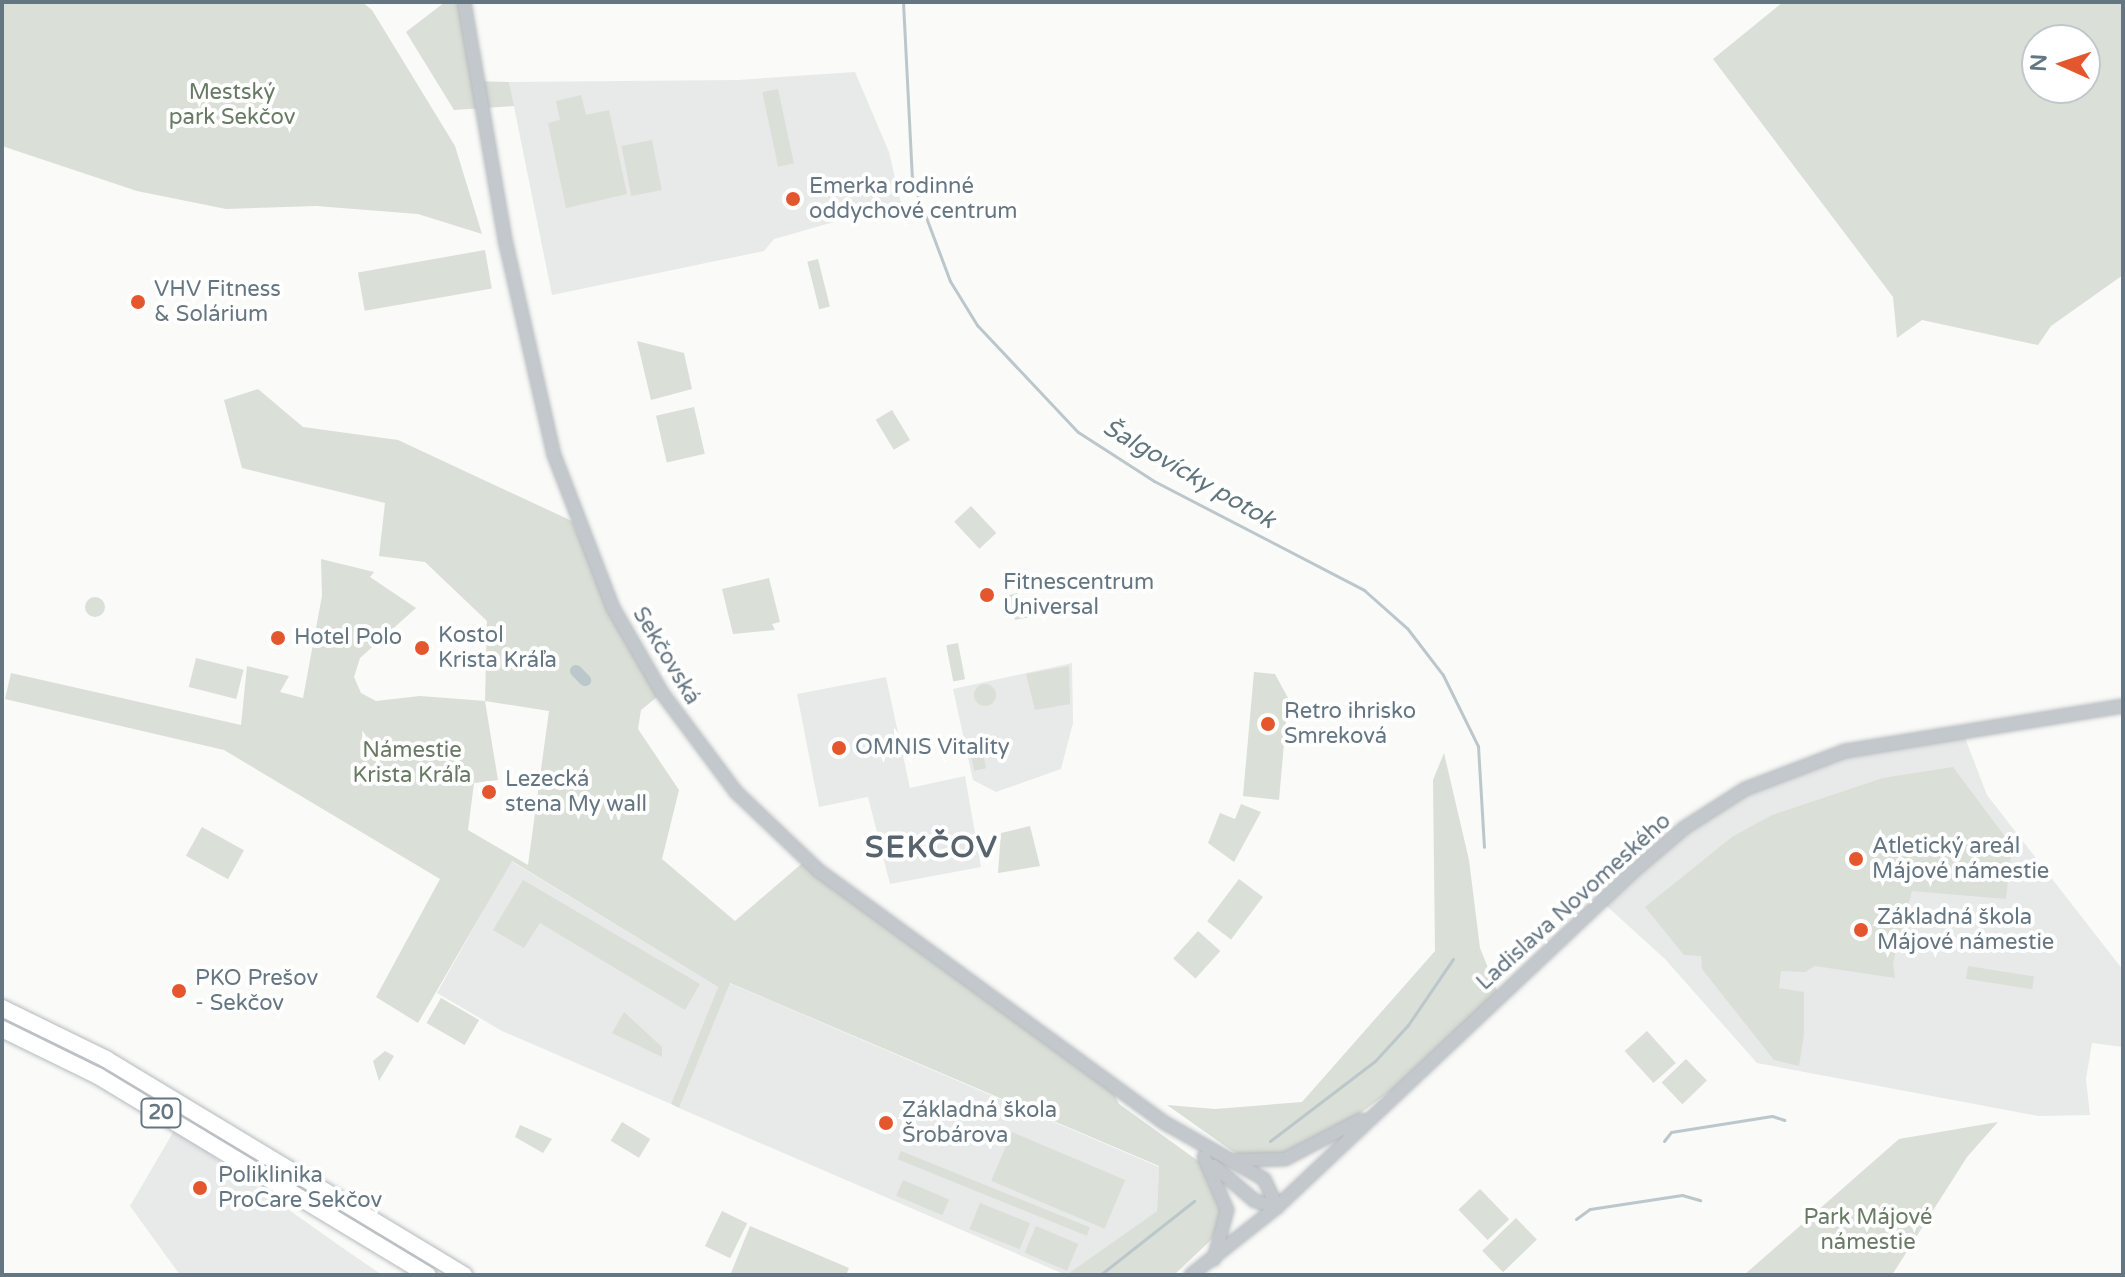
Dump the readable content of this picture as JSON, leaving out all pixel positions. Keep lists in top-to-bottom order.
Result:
{
  "streets": {
    "main road": ["20"],
    "street": ["Sekčovská", "Ladislava Novomeského"]
  },
  "crossings": [
    ["Sekčovská", "Ladislava Novomeského"]
  ],
  "districts": ["SEKČOV"],
  "water": ["Šalgovícky potok"],
  "parks": ["Mestský park Sekčov", "Námestie Krista Kráľa", "Park Májové námestie"],
  "places": [
    "Emerka rodinné oddychové centrum",
    "VHV Fitness & Solárium",
    "Fitnescentrum Universal",
    "Hotel Polo",
    "Kostol Krista Kráľa",
    "Retro ihrisko Smreková",
    "OMNIS Vitality",
    "Lezecká stena My wall",
    "Atletický areál Májové námestie",
    "Základná škola Májové námestie",
    "PKO Prešov - Sekčov",
    "Základná škola Šrobárova",
    "Poliklinika ProCare Sekčov"
  ],
  "north": "left"
}
